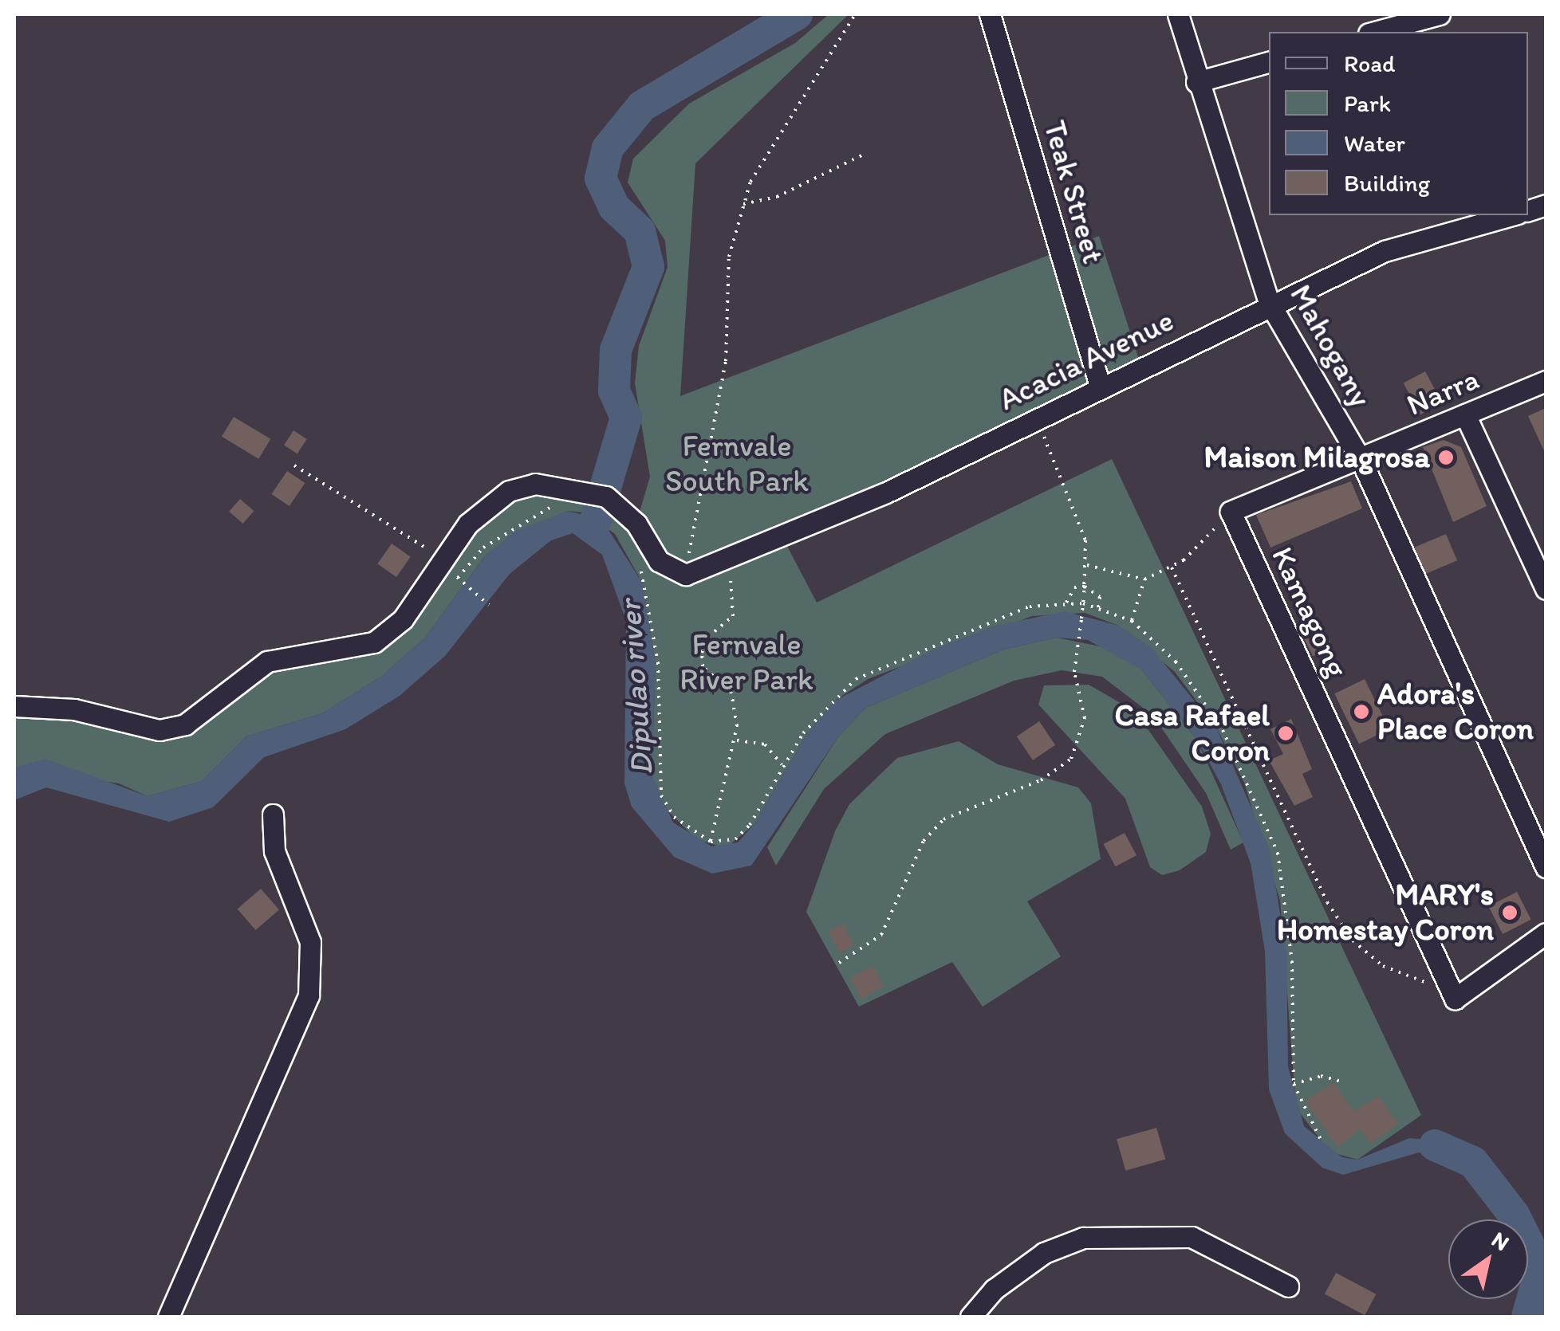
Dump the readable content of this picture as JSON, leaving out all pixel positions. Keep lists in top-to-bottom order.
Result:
{
  "streets": {
    "street": [
      "Teak Street",
      "Mahogany",
      "Acacia Avenue",
      "Narra",
      "Kamagong"
    ]
  },
  "crossings": [
    ["Teak Street", "Acacia Avenue"],
    ["Mahogany", "Acacia Avenue"],
    ["Mahogany", "Narra"],
    ["Narra", "Kamagong"]
  ],
  "water": ["Dipulao river"],
  "parks": ["Fernvale South Park", "Fernvale River Park"],
  "places": [
    "Maison Milagrosa",
    "Adora's Place Coron",
    "Casa Rafael Coron",
    "MARY's Homestay Coron"
  ],
  "legend": [
    "Road",
    "Park",
    "Water",
    "Building"
  ],
  "north": "top right"
}
